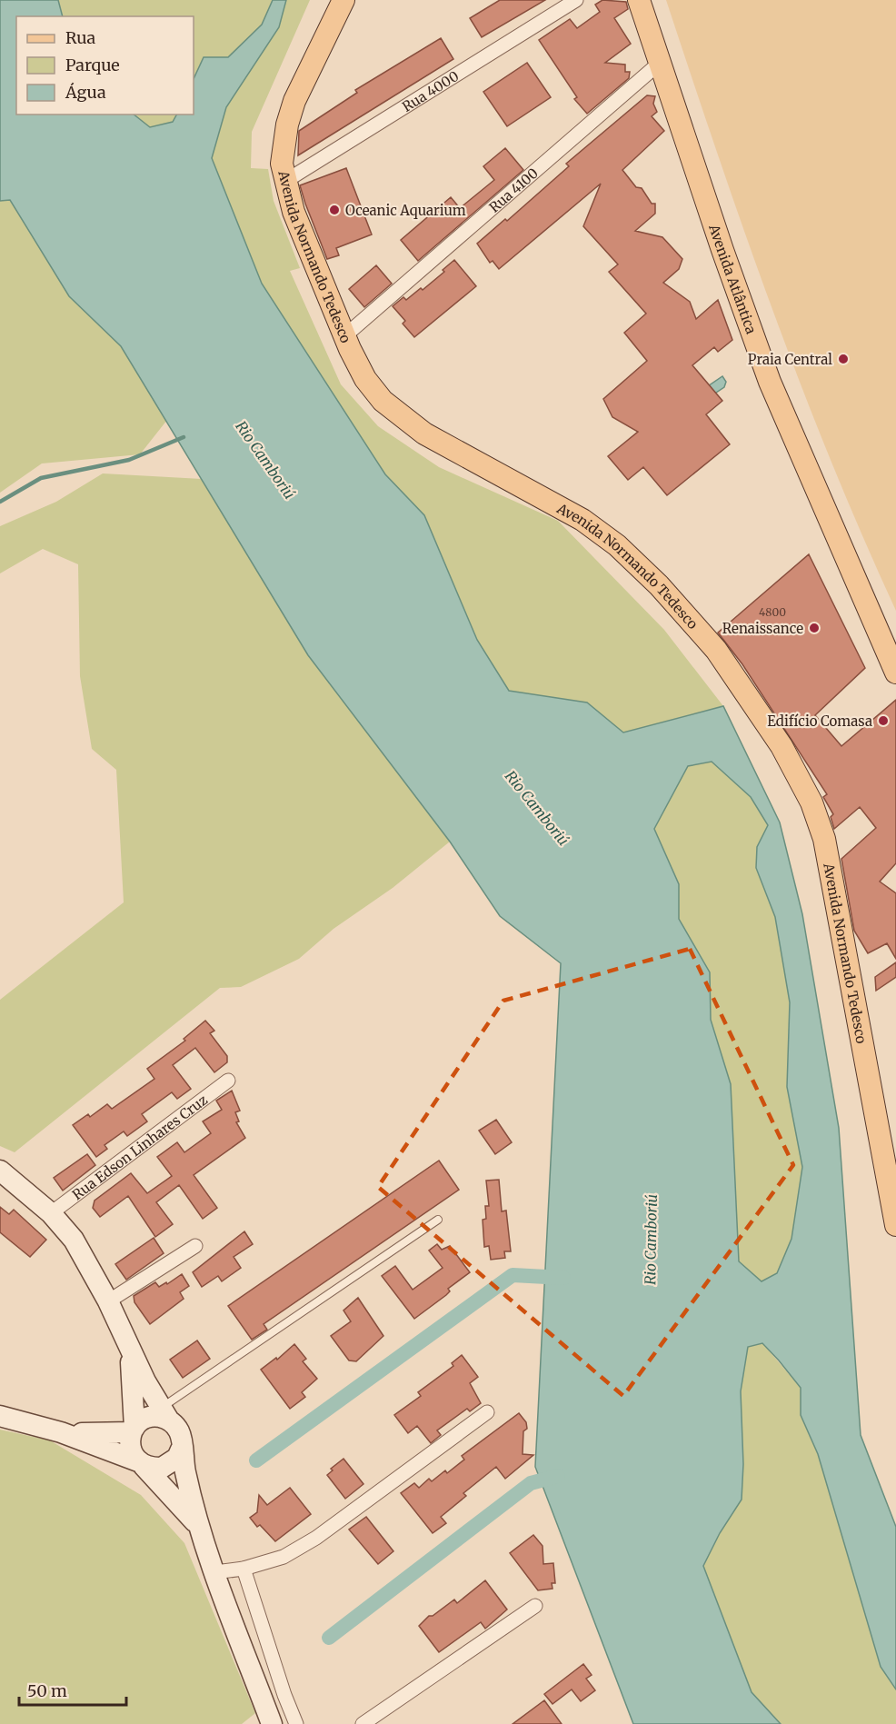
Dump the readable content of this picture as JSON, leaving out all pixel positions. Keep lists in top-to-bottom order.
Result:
{
  "streets": {
    "main road": ["Avenida Normando Tedesco", "Avenida Atlântica"],
    "street": ["Rua 4000", "Rua 4100", "Rua Edson Linhares Cruz"]
  },
  "crossings": [
    ["Rua 4000", "Avenida Normando Tedesco"],
    ["Rua 4100", "Avenida Normando Tedesco"],
    ["Rua 4100", "Avenida Atlântica"]
  ],
  "water": ["Rio Camboriú"],
  "places": [
    "Oceanic Aquarium",
    "Praia Central",
    "Renaissance",
    "Edifício Comasa"
  ],
  "house_numbers": ["4800"],
  "legend": ["Rua", "Parque", "Água"],
  "scale_bar": "50 m"
}
